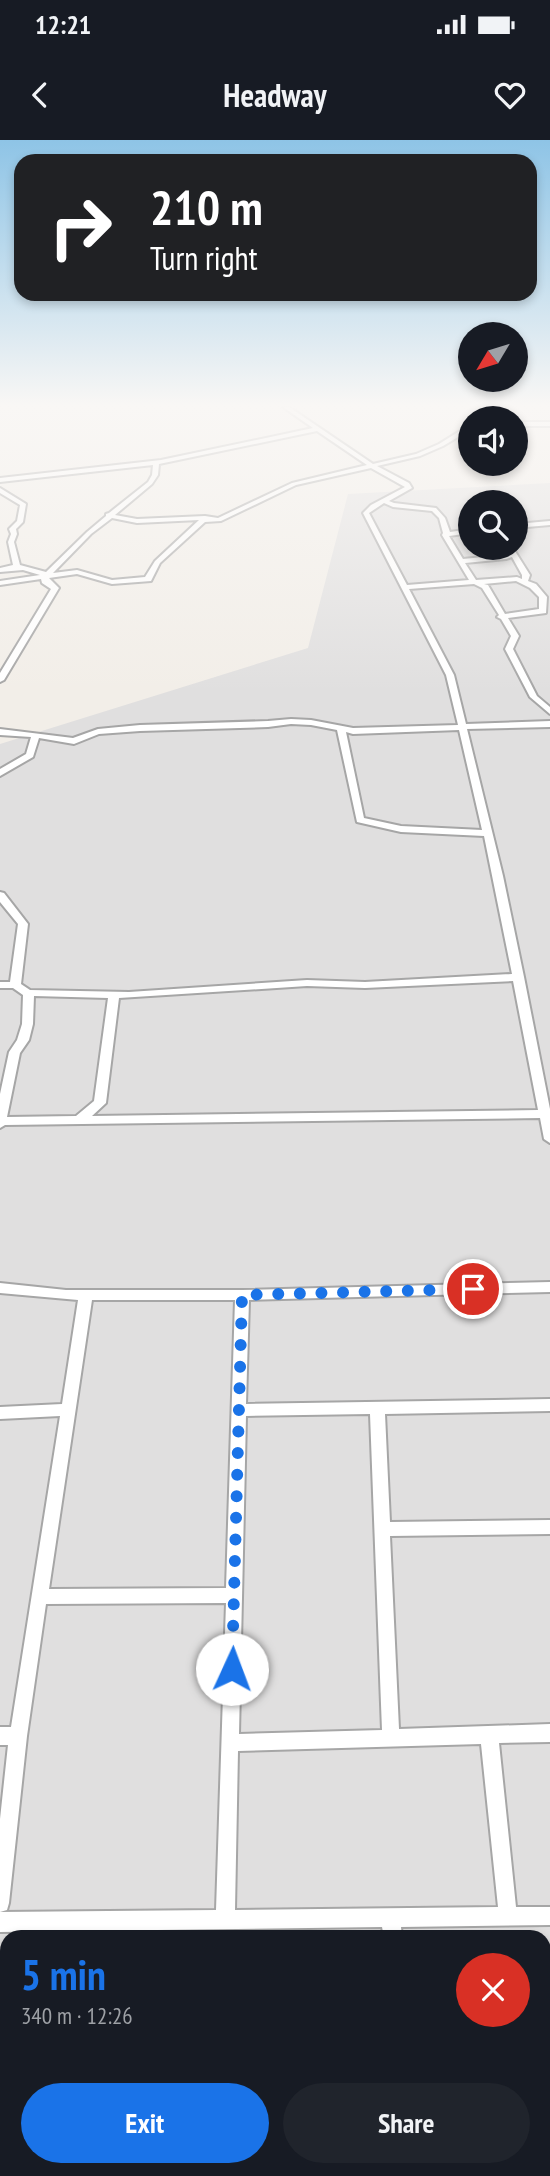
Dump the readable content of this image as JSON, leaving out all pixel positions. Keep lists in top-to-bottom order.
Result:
{
  "north": "bottom left",
  "page": {
    "status": "12:21",
    "header": "Headway",
    "turn": ["210 m", "Turn right"],
    "heading": ["5 min", "340 m · 12:26"],
    "buttons": ["Exit", "Share"]
  }
}
